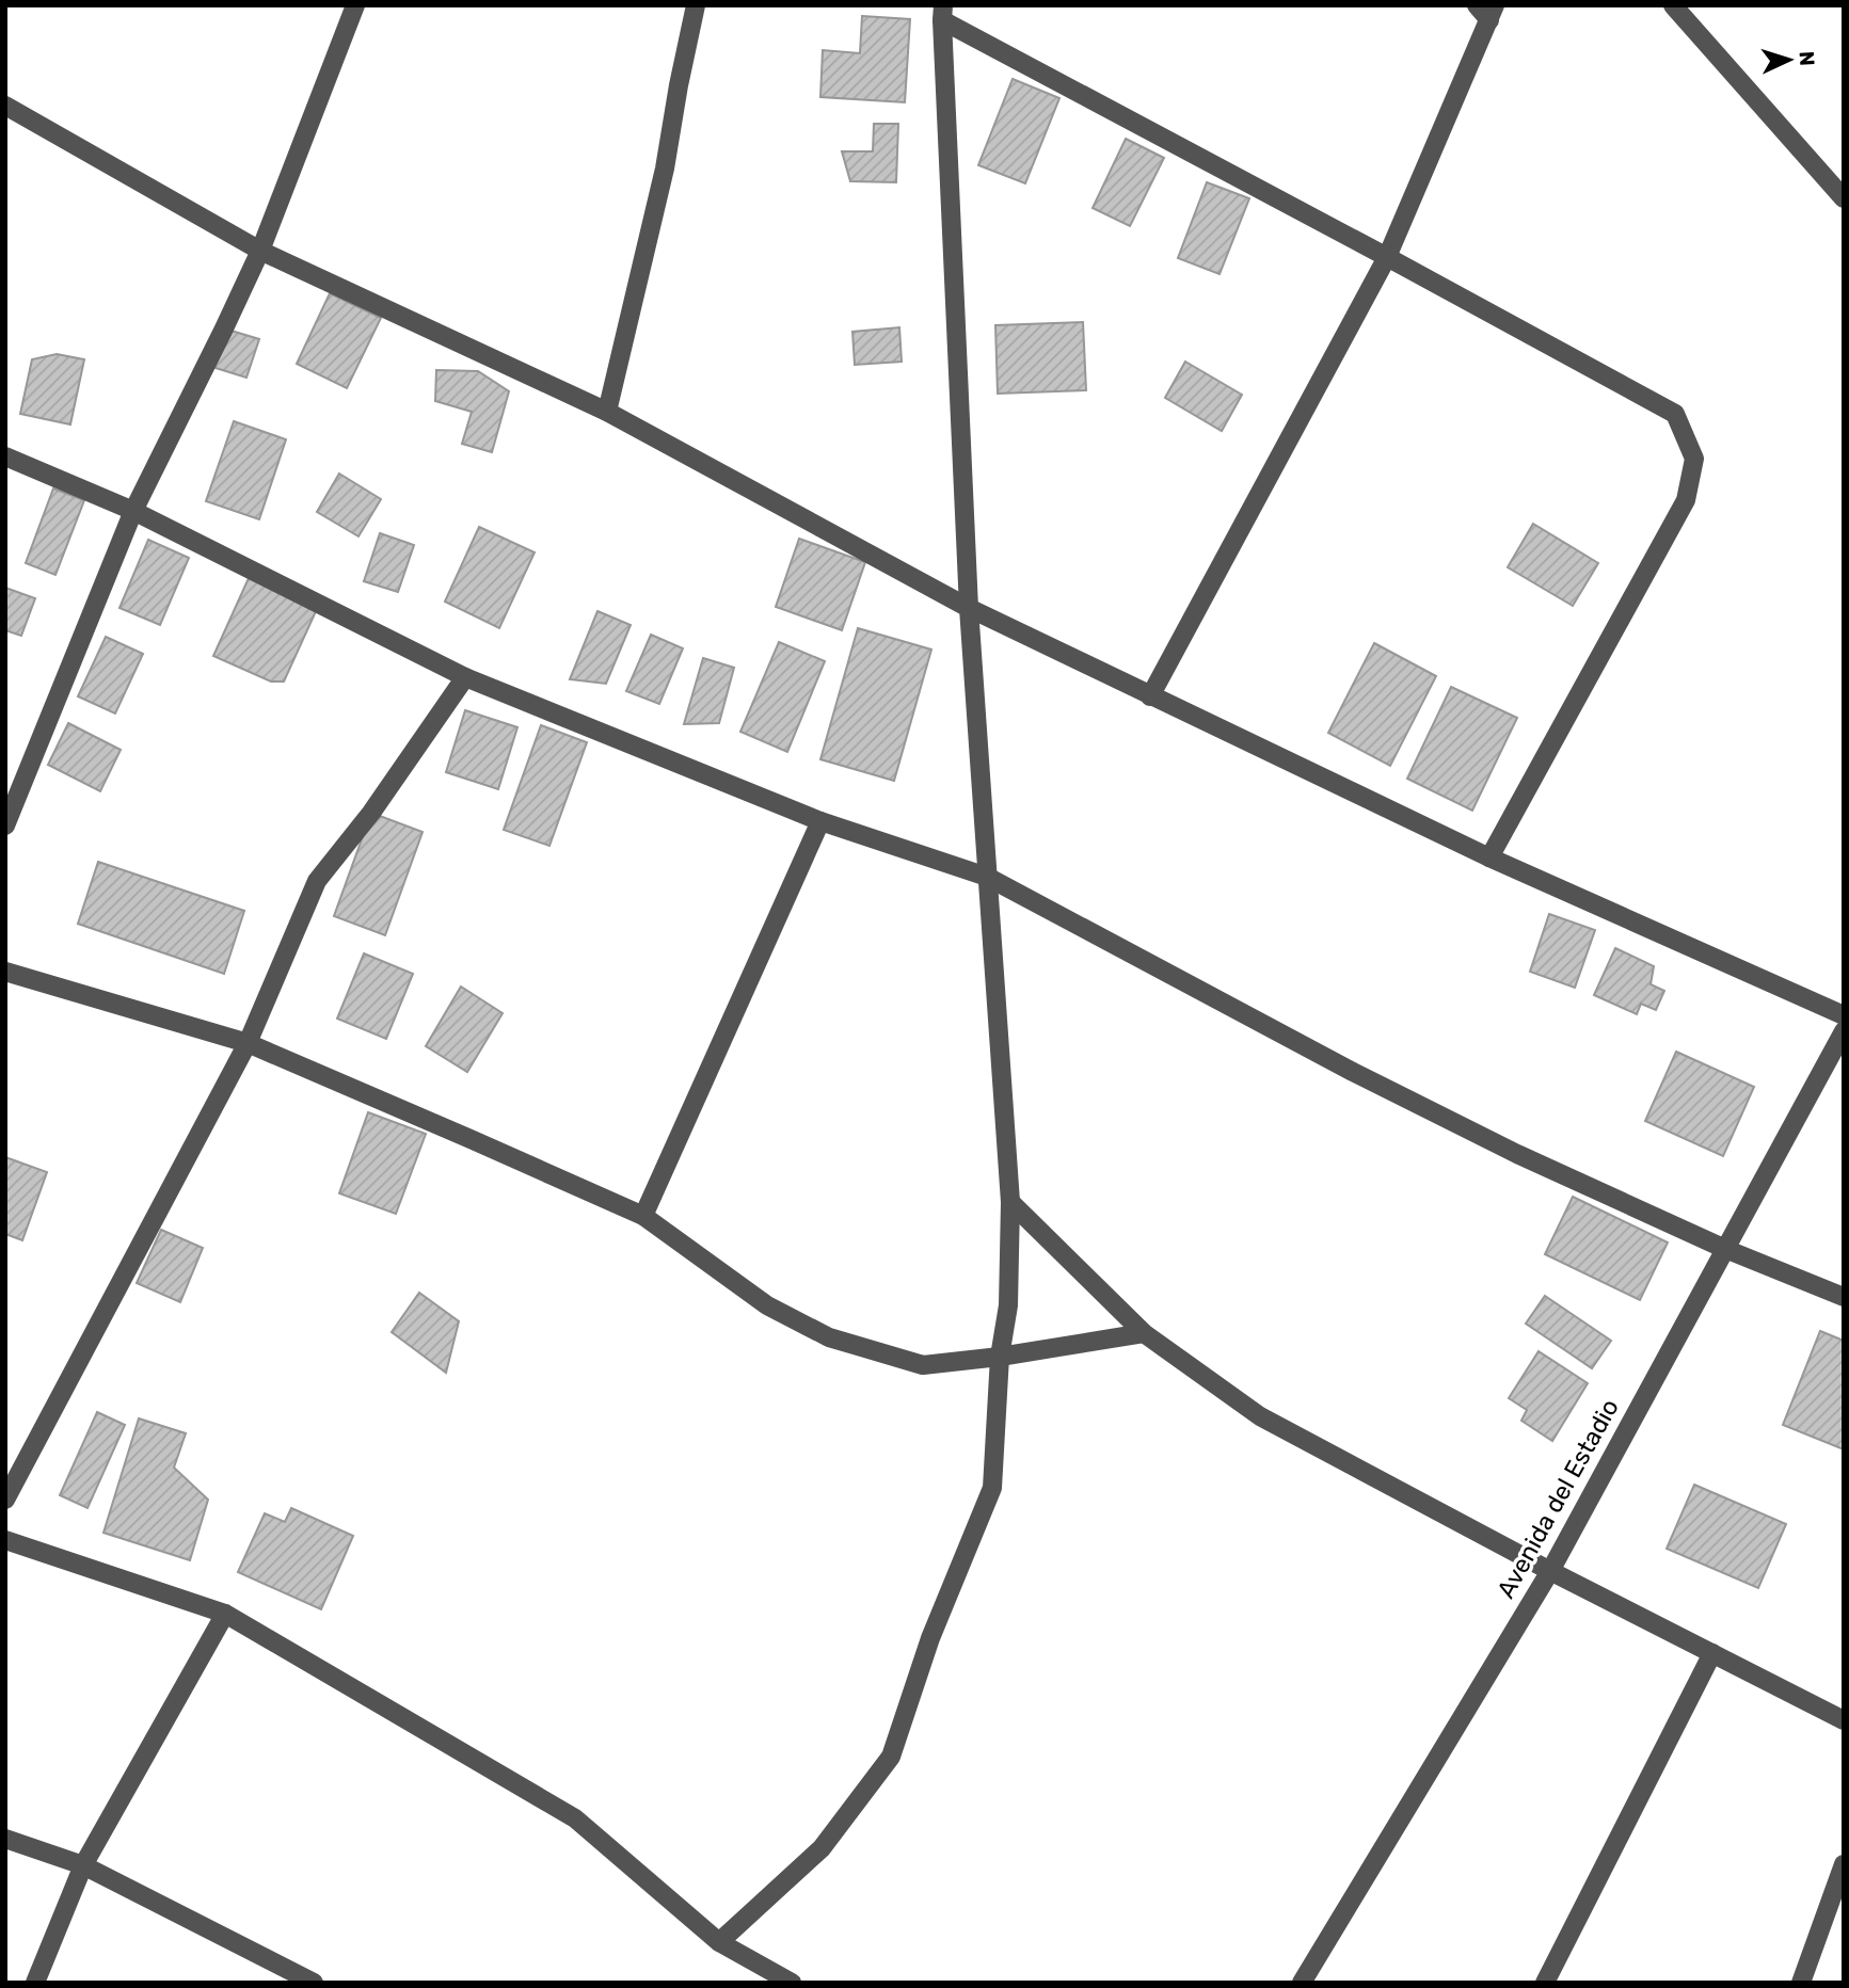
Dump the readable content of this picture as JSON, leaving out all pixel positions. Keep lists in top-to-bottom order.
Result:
{
  "streets": {
    "street": ["Avenida del Estadio"]
  },
  "north": "right"
}
